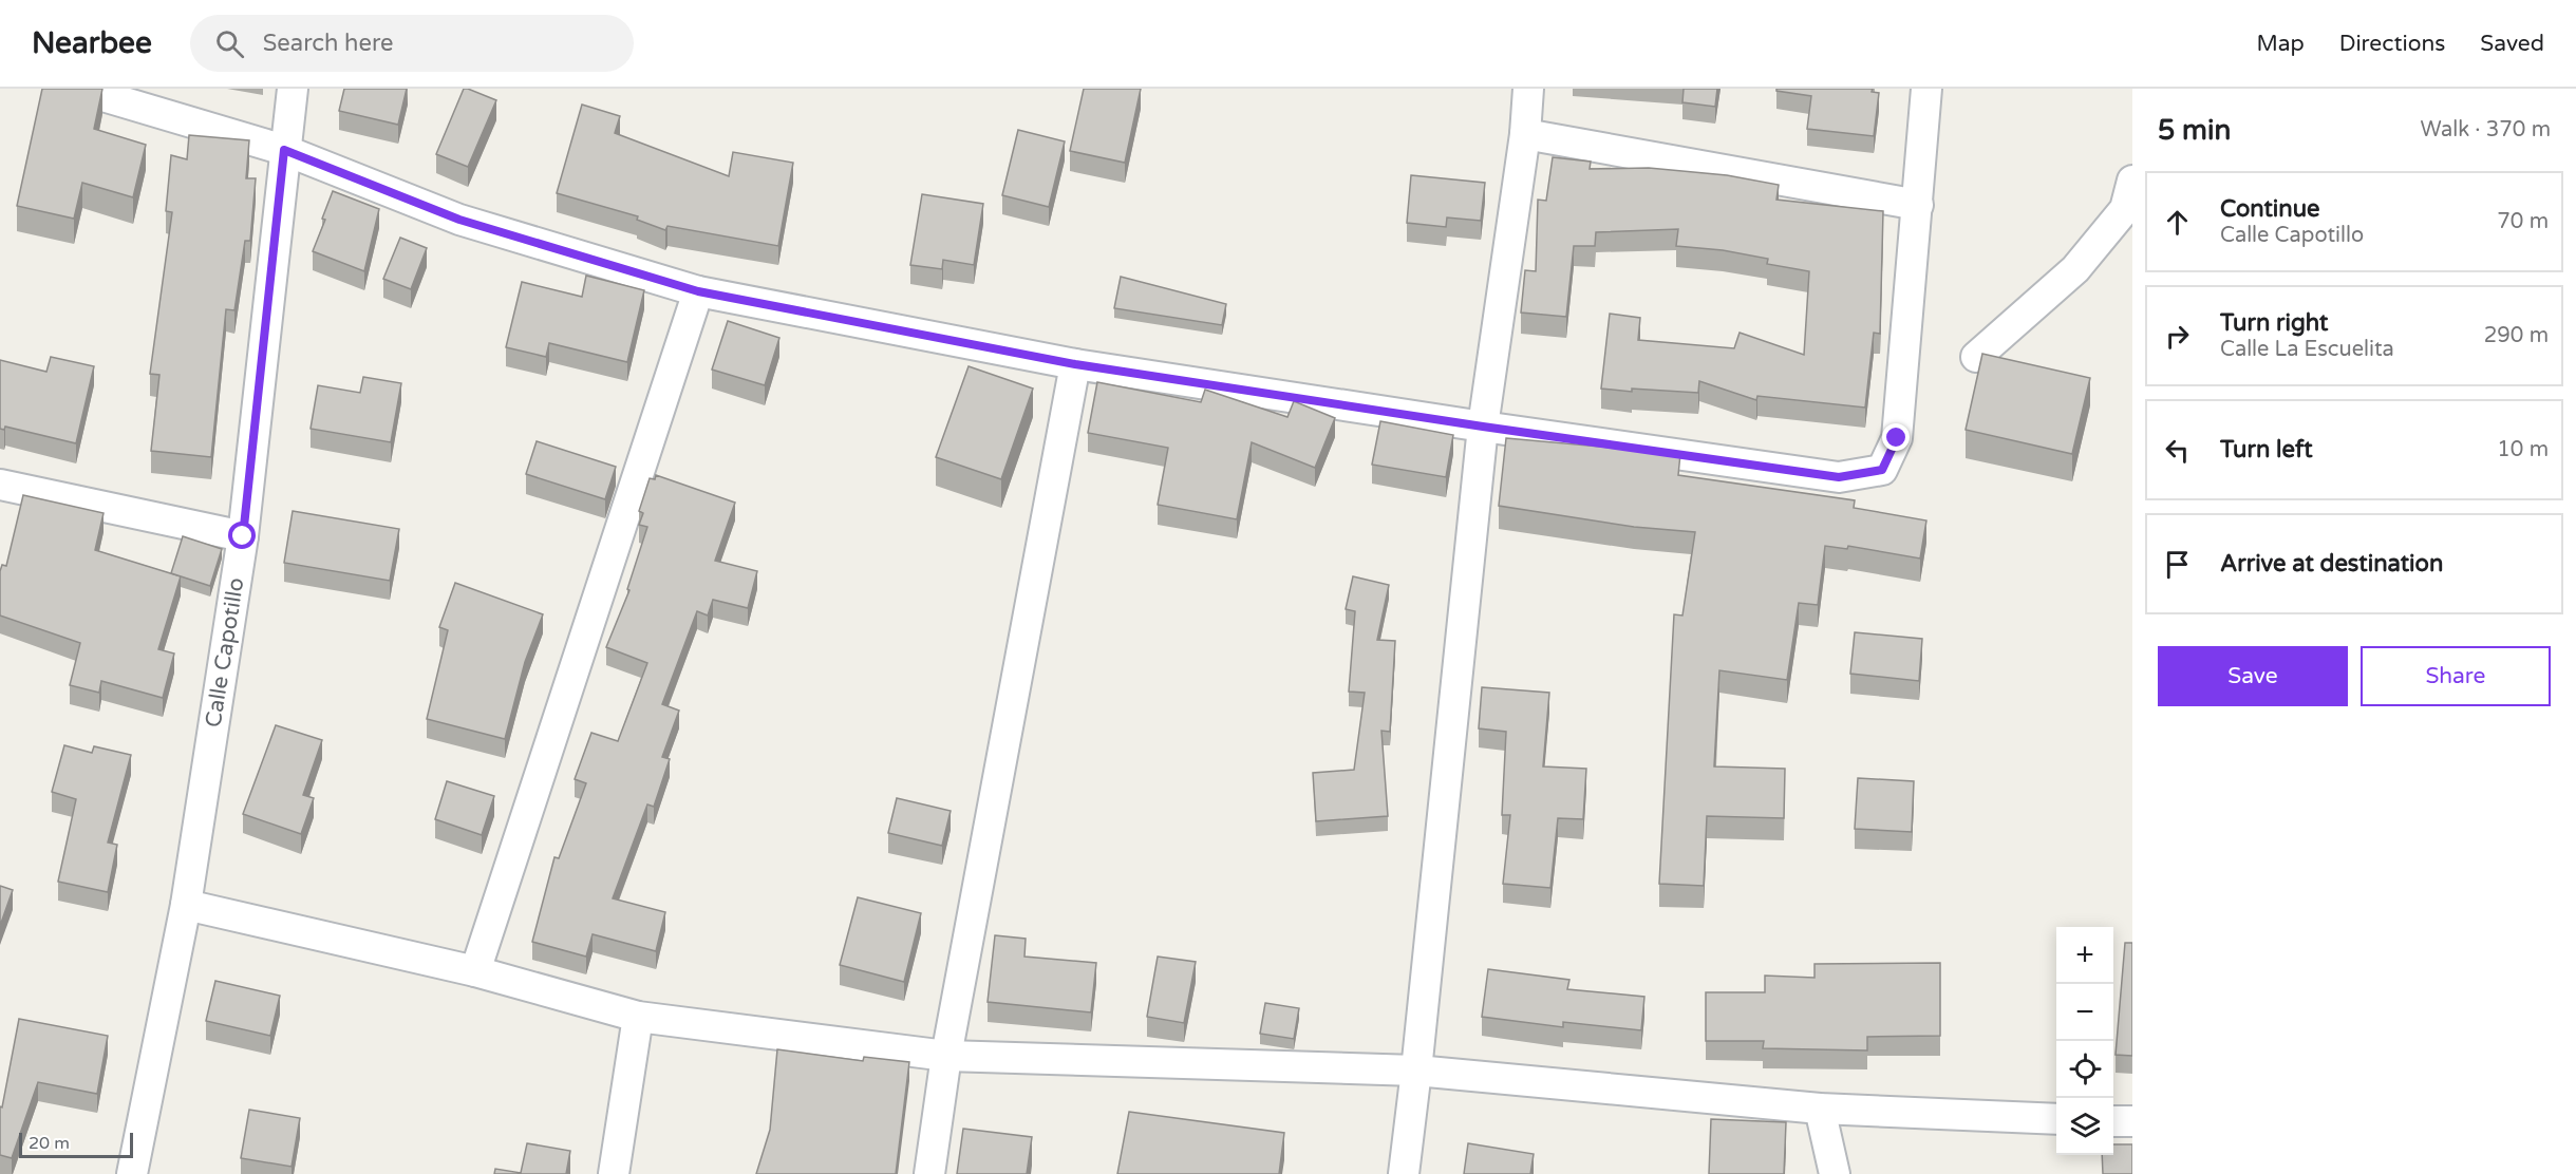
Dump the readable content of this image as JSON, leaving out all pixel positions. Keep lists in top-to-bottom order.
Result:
{
  "streets": {
    "street": ["Calle Capotillo"]
  },
  "scale_bar": "20 m",
  "page": {
    "header": "Nearbee",
    "search": "Search here",
    "nav": ["Map", "Directions", "Saved"],
    "heading": ["5 min", "Walk · 370 m"],
    "list": [
      ["Continue", "Calle Capotillo", "70 m"],
      ["Turn right", "Calle La Escuelita", "290 m"],
      ["Turn left", "10 m"],
      "Arrive at destination"
    ],
    "buttons": ["Save", "Share"],
    "map_buttons": ["+", "−"],
    "scale": "20 m"
  }
}
